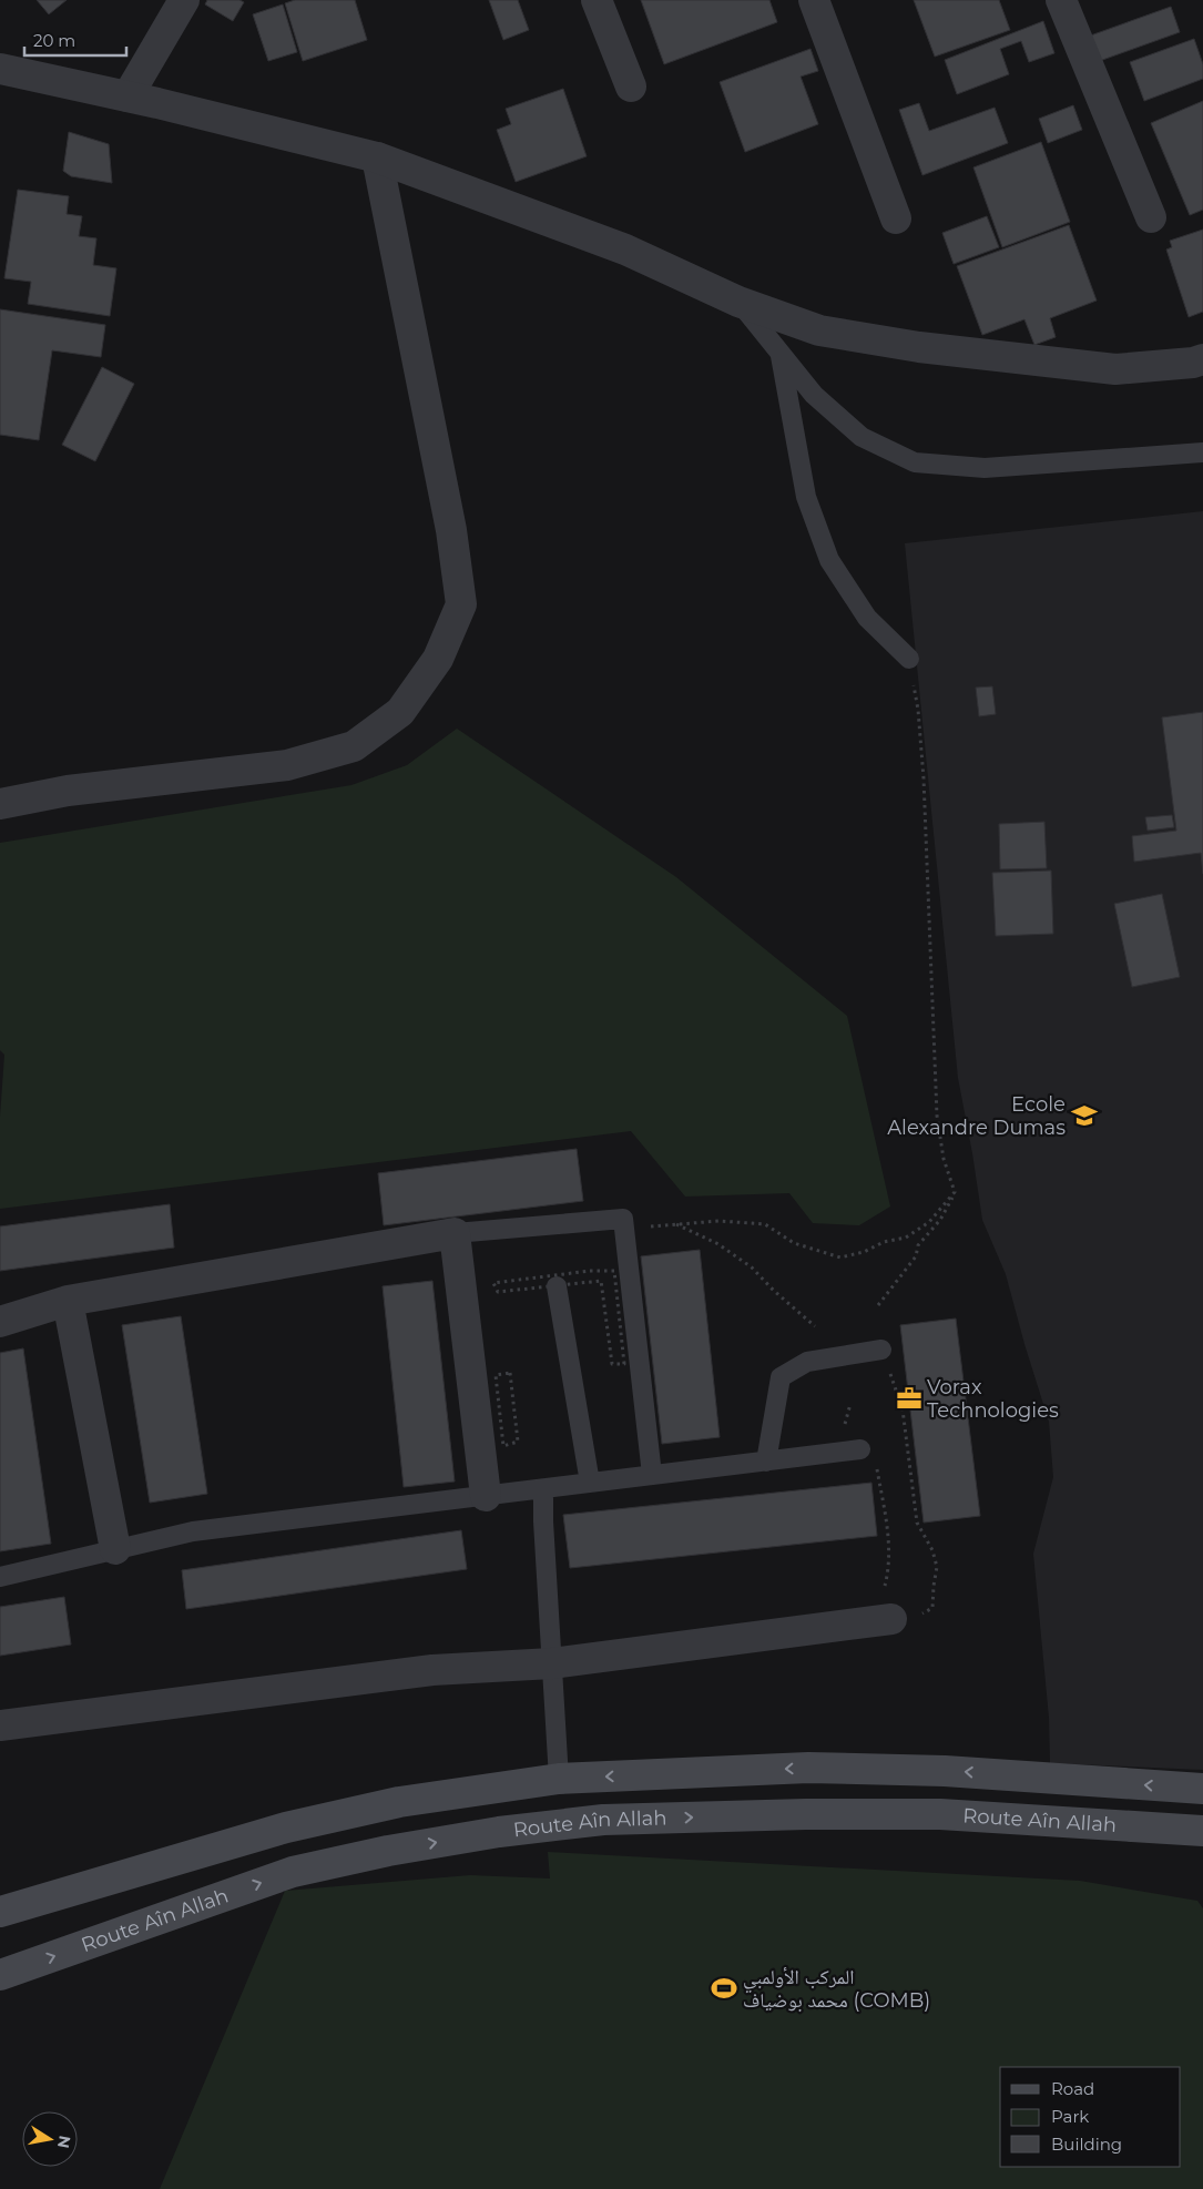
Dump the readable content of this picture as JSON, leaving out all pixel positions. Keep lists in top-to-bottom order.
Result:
{
  "streets": {
    "main road": ["Route Aîn Allah"]
  },
  "places": {
    "school or university": ["Ecole Alexandre Dumas"],
    "office": ["Vorax Technologies"],
    "sports": ["المركب الأولمبي محمد بوضياف (COMB)"]
  },
  "legend": ["Road", "Park", "Building"],
  "scale_bar": "20 m",
  "north": "right"
}
